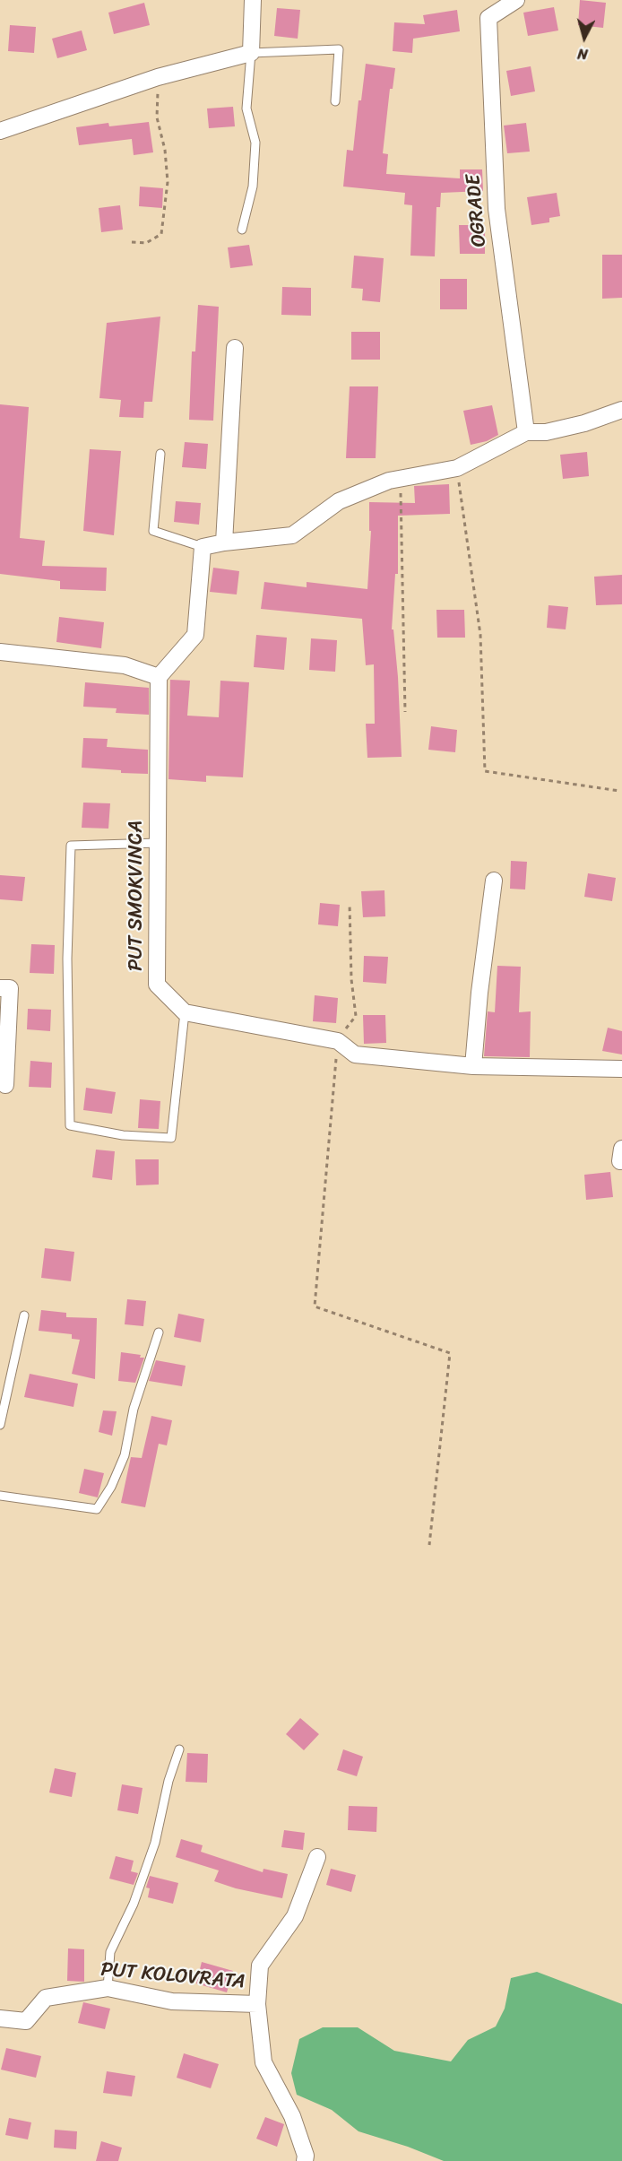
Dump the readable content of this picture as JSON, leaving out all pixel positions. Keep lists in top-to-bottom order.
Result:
{
  "streets": {
    "street": ["OGRADE", "PUT SMOKVINCA", "PUT KOLOVRATA"]
  },
  "north": "bottom"
}
